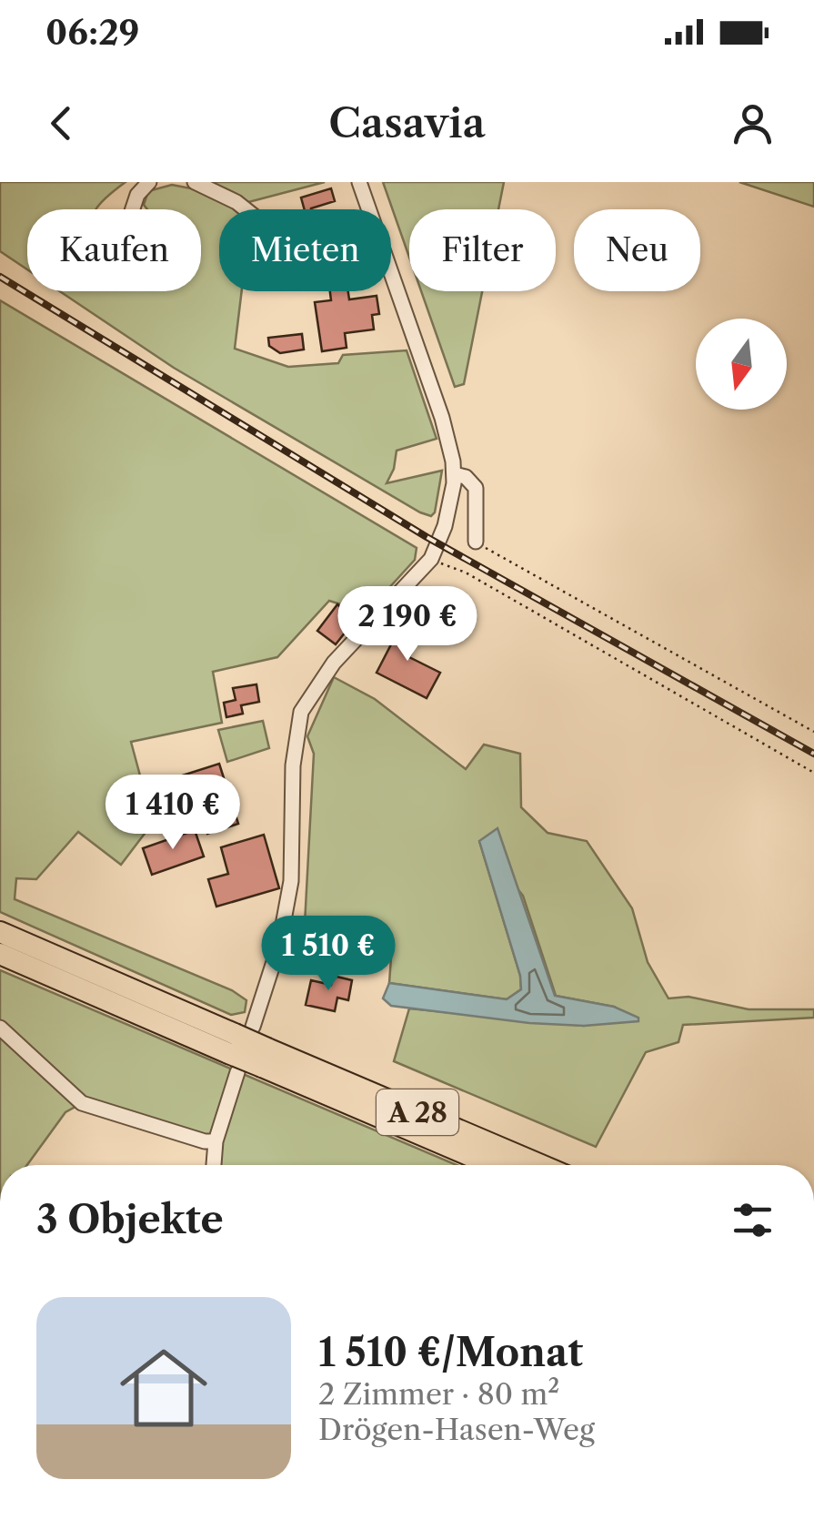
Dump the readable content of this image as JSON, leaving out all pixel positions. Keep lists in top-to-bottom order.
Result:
{
  "streets": {
    "highway": ["A 28"]
  },
  "north": "bottom",
  "page": {
    "status": "06:29",
    "header": "Casavia",
    "chip": [
      "Kaufen",
      "Mieten",
      "Filter",
      "Neu"
    ],
    "price": ["2 190 €", "1 410 €", "1 510 €"],
    "heading": "3 Objekte",
    "list": [
      {
        "name": "1 510 €/Monat",
        "note": "2 Zimmer · 80 m² · Drögen-Hasen-Weg"
      }
    ]
  }
}
